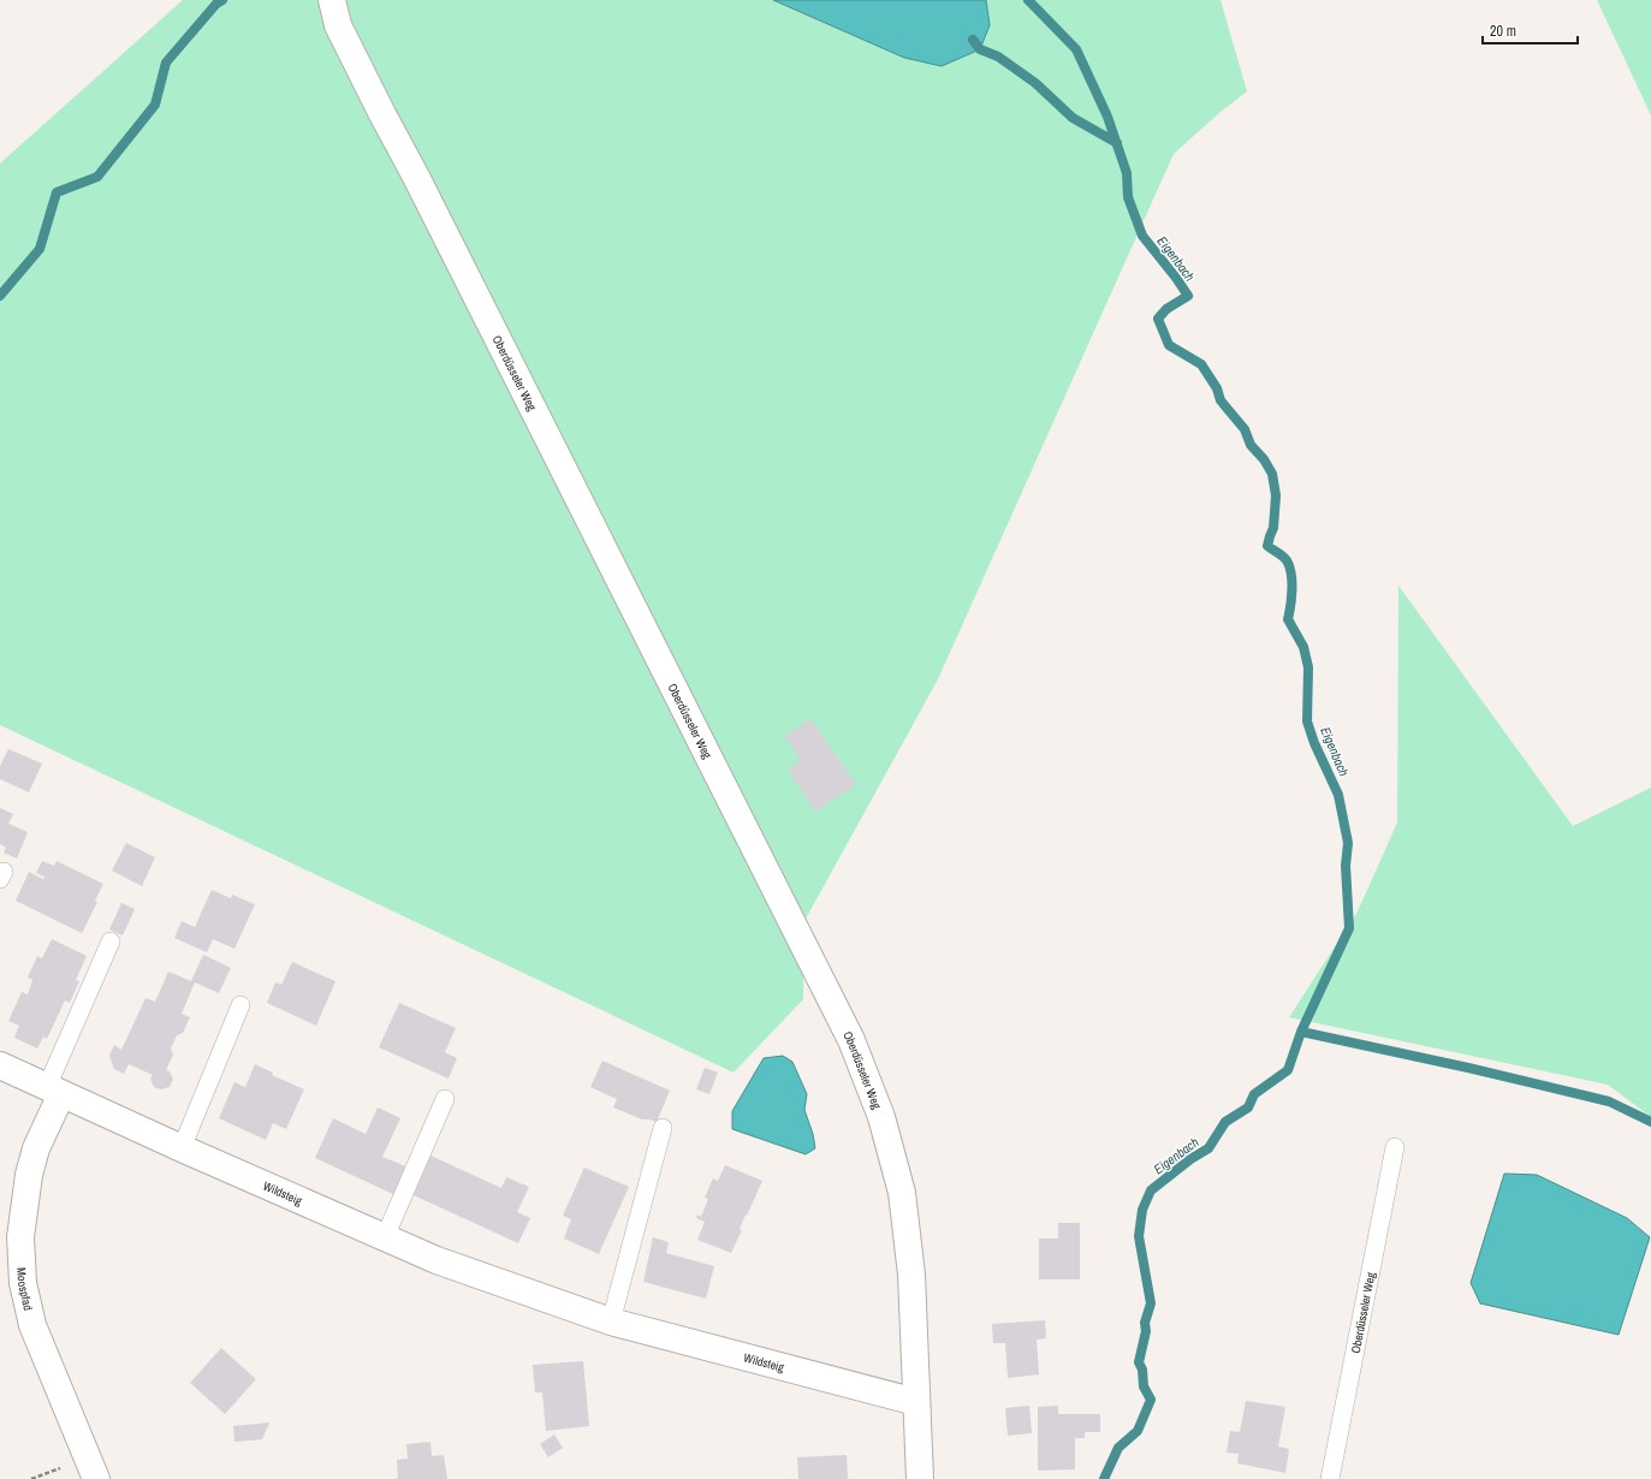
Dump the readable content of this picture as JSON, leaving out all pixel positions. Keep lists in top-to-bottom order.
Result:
{
  "streets": {
    "street": ["Oberdüsseler Weg", "Wildsteig", "Moospfad"]
  },
  "crossings": [
    ["Oberdüsseler Weg", "Wildsteig"],
    ["Wildsteig", "Moospfad"]
  ],
  "water": ["Eigenbach"],
  "scale_bar": "20 m"
}
